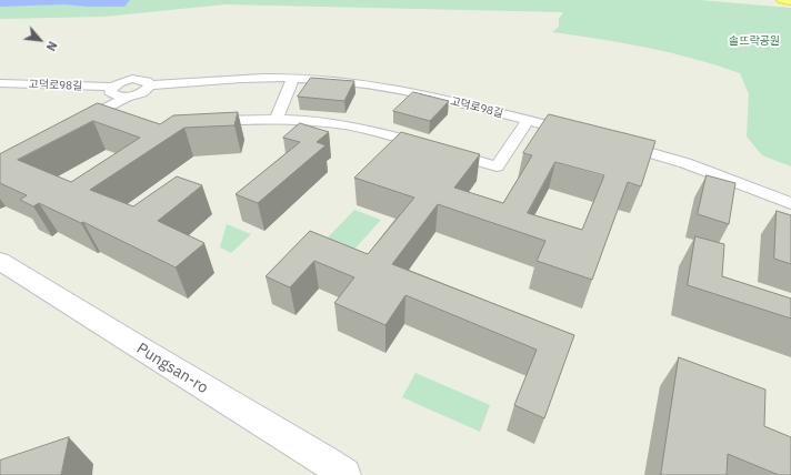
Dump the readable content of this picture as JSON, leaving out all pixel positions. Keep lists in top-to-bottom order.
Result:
{
  "streets": {
    "street": ["고덕로98길", "Pungsan-ro"]
  },
  "parks": ["솔뜨락공원"],
  "north": "bottom right"
}
